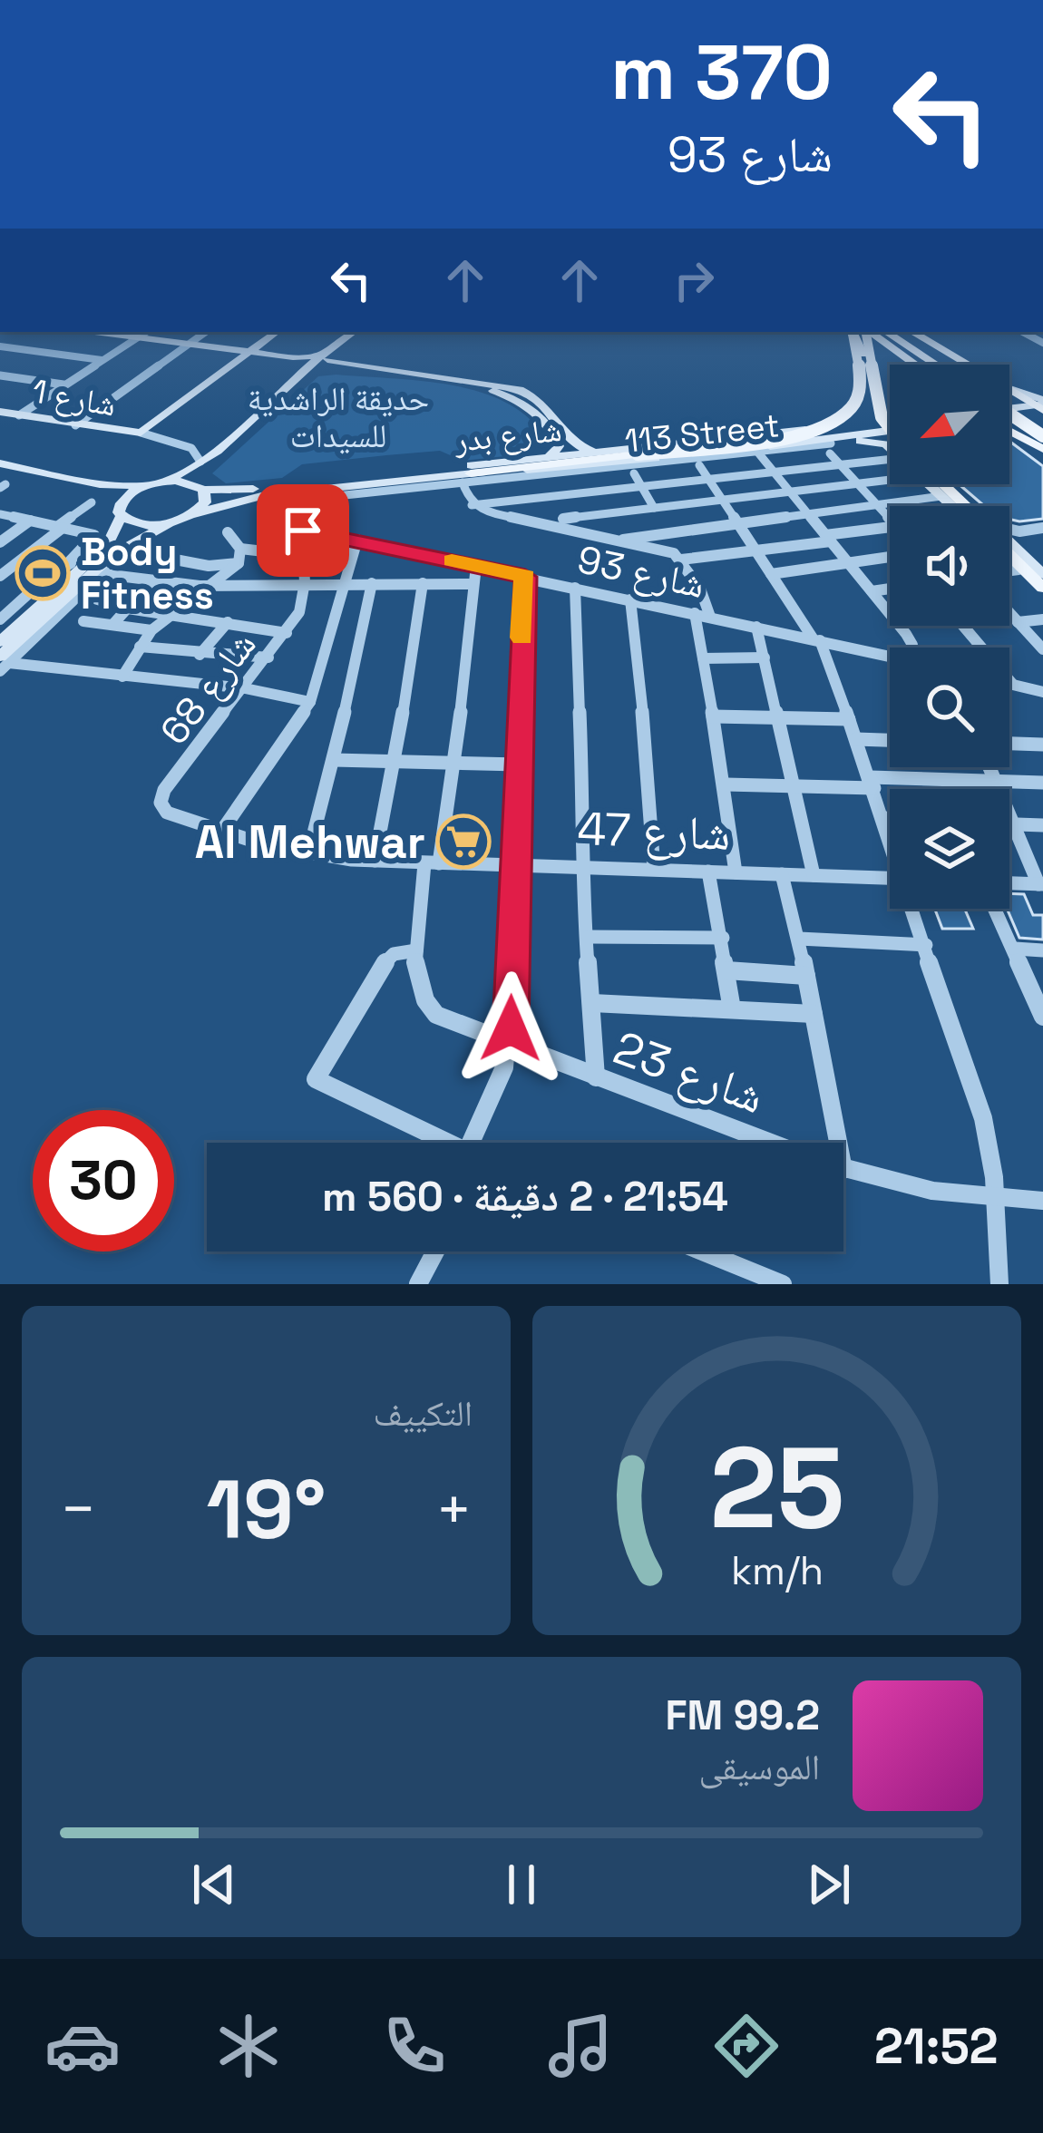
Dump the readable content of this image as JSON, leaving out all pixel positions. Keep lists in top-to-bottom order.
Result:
{
  "streets": {
    "main road": ["شارع 1", "شارع بدر"],
    "street": [
      "113 Street",
      "شارع 93",
      "شارع 68",
      "شارع 47",
      "شارع 23"
    ]
  },
  "crossings": [
    ["113 Street", "شارع بدر"],
    ["113 Street", "شارع 68"],
    ["شارع بدر", "شارع 68"],
    ["شارع 93", "شارع 68"],
    ["شارع 93", "شارع 23"],
    ["شارع 68", "شارع 47"],
    ["شارع 47", "شارع 23"]
  ],
  "parks": ["حديقة الراشدية للسيدات"],
  "places": {
    "sports": ["Body Fitness"],
    "supermarket": ["Al Mehwar"]
  },
  "north": "bottom left",
  "page": {
    "turn": ["370 m", "شارع 93"],
    "limit": "30",
    "trip": "21:54 · 2 دقيقة · 560 m",
    "tile": "التكييف",
    "heat": ["−", "19°", "+"],
    "song": ["99.2 FM", "الموسيقى"],
    "tabs": "21:52",
    "gauge": ["25", "km/h"]
  }
}
